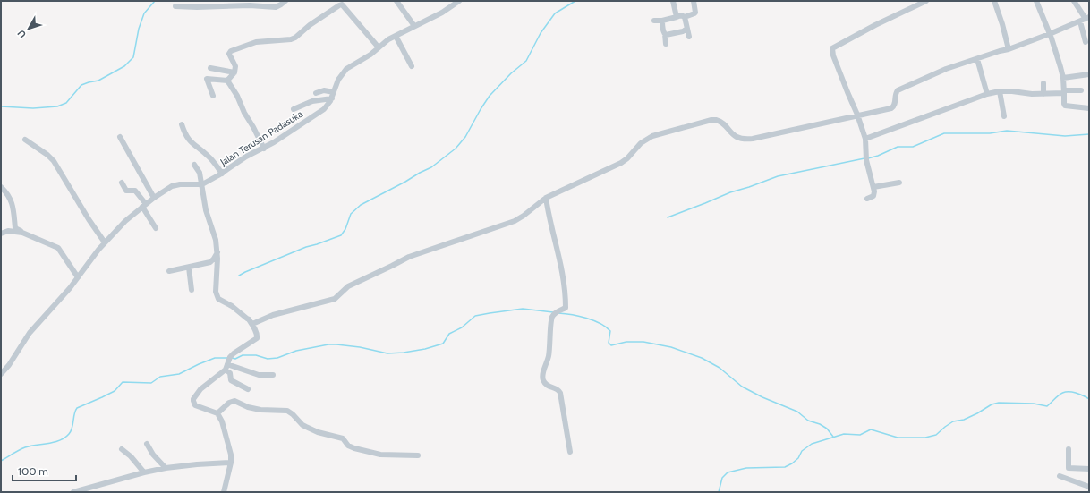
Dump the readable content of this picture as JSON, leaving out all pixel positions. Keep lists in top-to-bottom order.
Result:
{
  "streets": {
    "street": ["Jalan Terusan Padasuka"]
  },
  "scale_bar": "100 m",
  "north": "bottom left"
}
